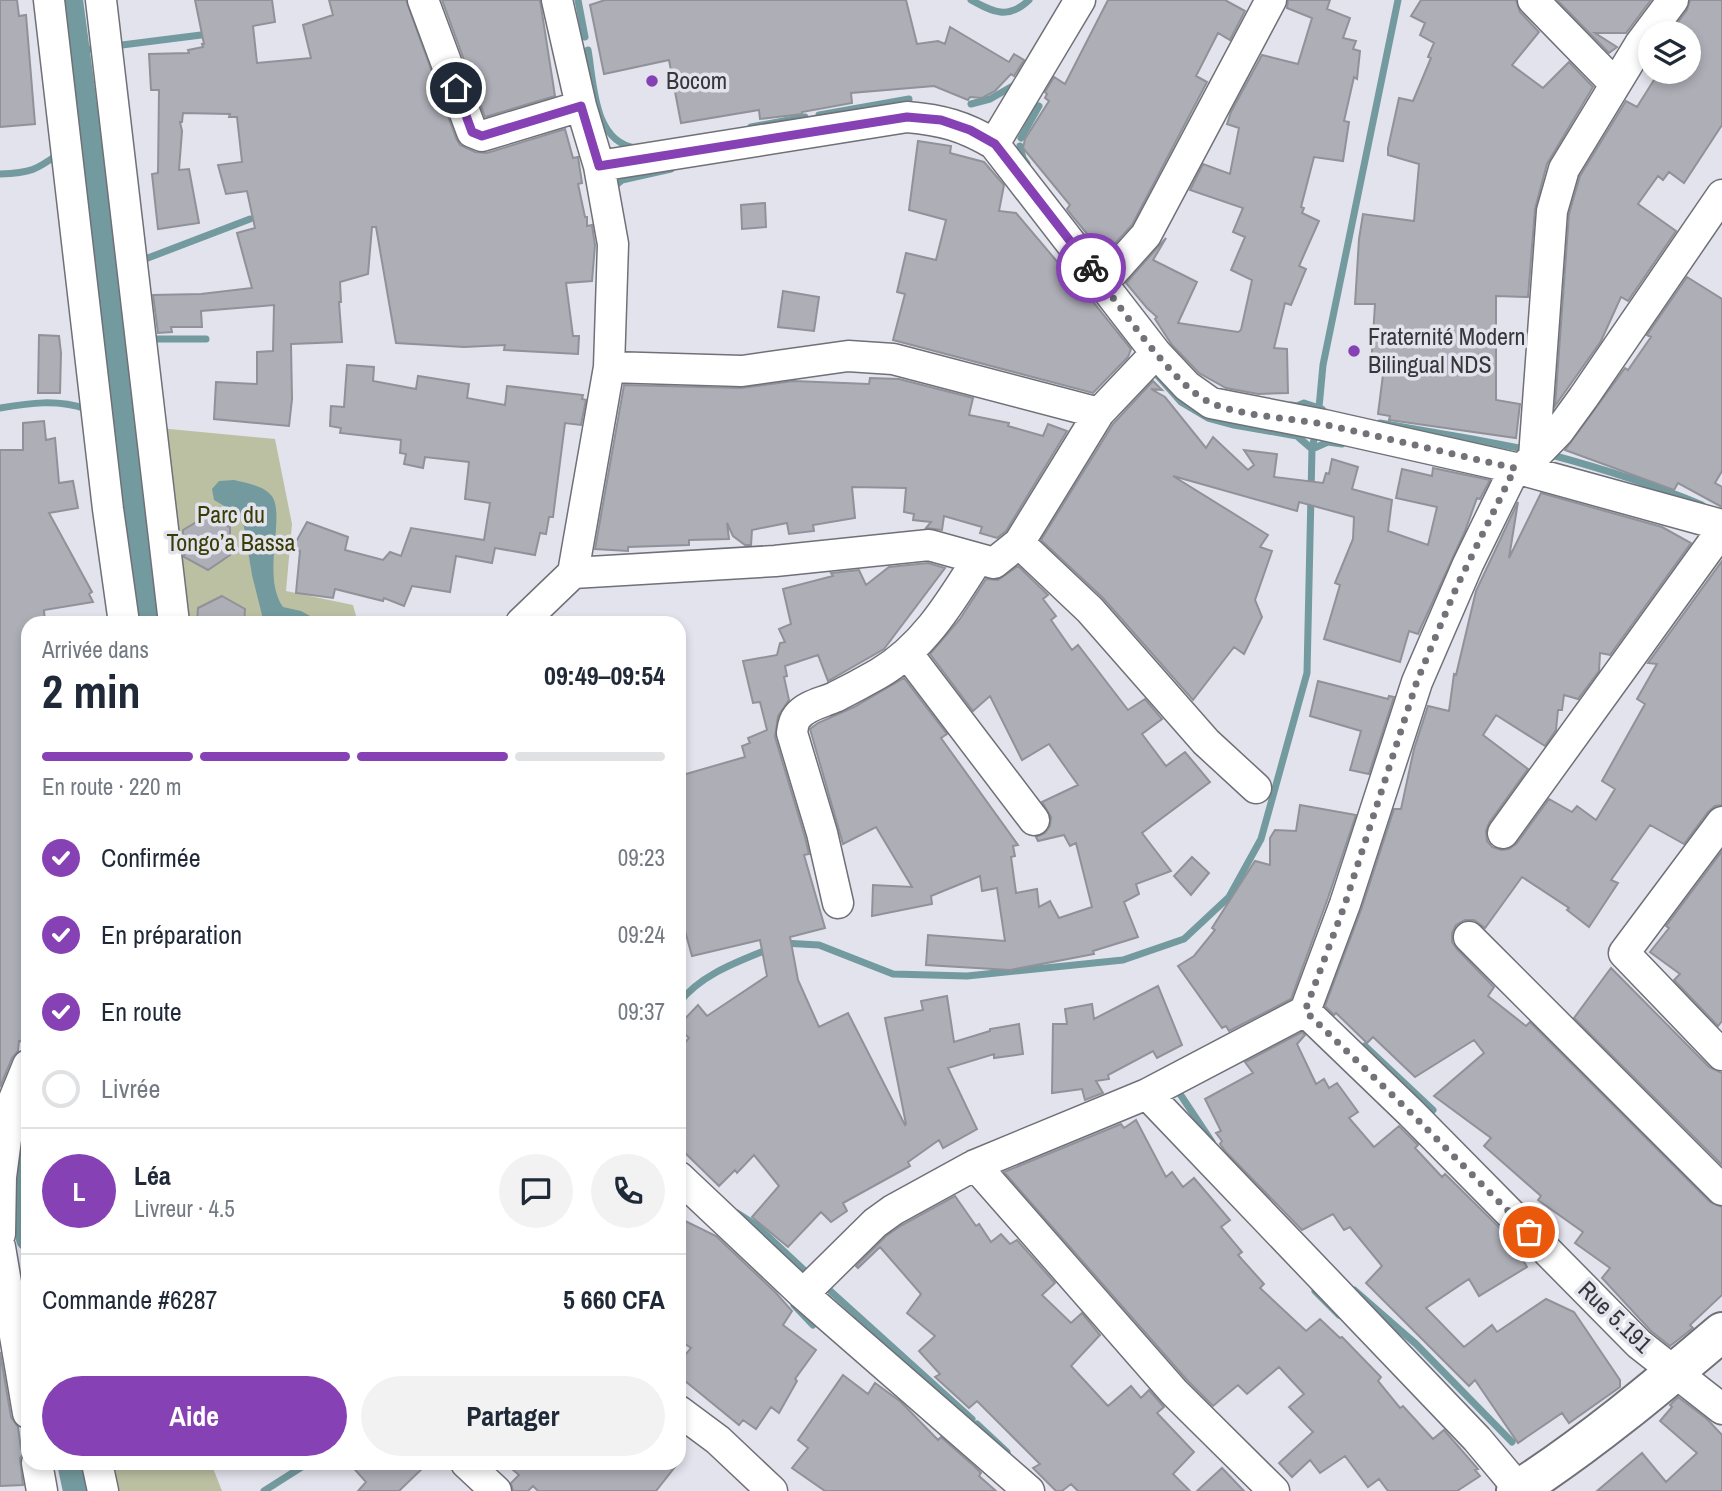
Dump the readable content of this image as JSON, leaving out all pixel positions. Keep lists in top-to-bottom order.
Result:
{
  "streets": {
    "street": ["Rue 5.191"]
  },
  "parks": ["Parc du Tongo’a Bassa"],
  "places": ["Bocom", "Fraternité Modern Bilingual NDS"],
  "page": {
    "heading": ["2 min", "Arrivée dans", "09:49–09:54"],
    "panel": [
      "Léa",
      "Livreur · 4.5",
      "Commande #6287",
      "5 660 CFA"
    ],
    "bar": "En route · 220 m",
    "list": [
      ["Confirmée", "09:23"],
      ["En préparation", "09:24"],
      ["En route", "09:37"],
      "Livrée"
    ],
    "round": "L",
    "buttons": ["Aide", "Partager"]
  }
}
